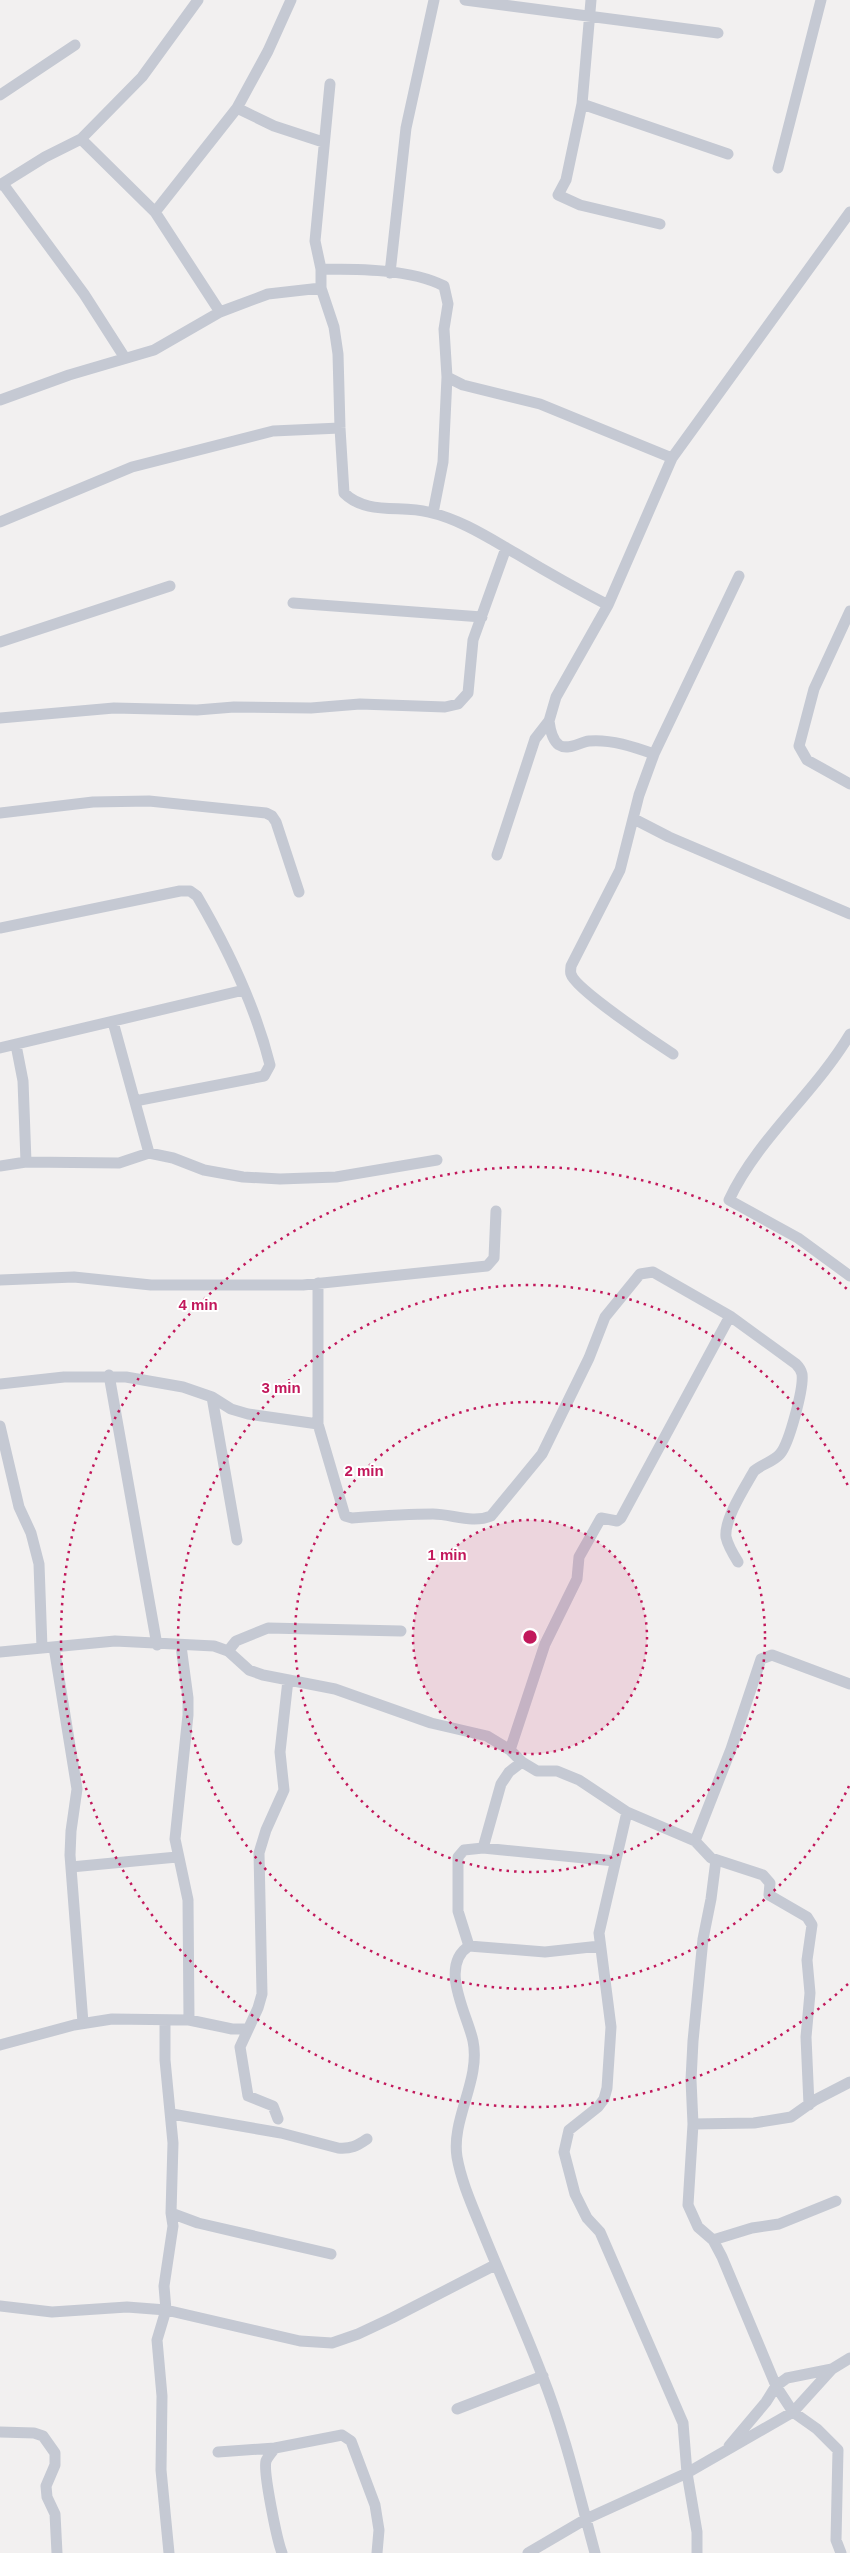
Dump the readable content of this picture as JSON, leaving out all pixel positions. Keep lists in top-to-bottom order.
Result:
{
  "rings": [
    "4 min",
    "3 min",
    "2 min",
    "1 min"
  ]
}
